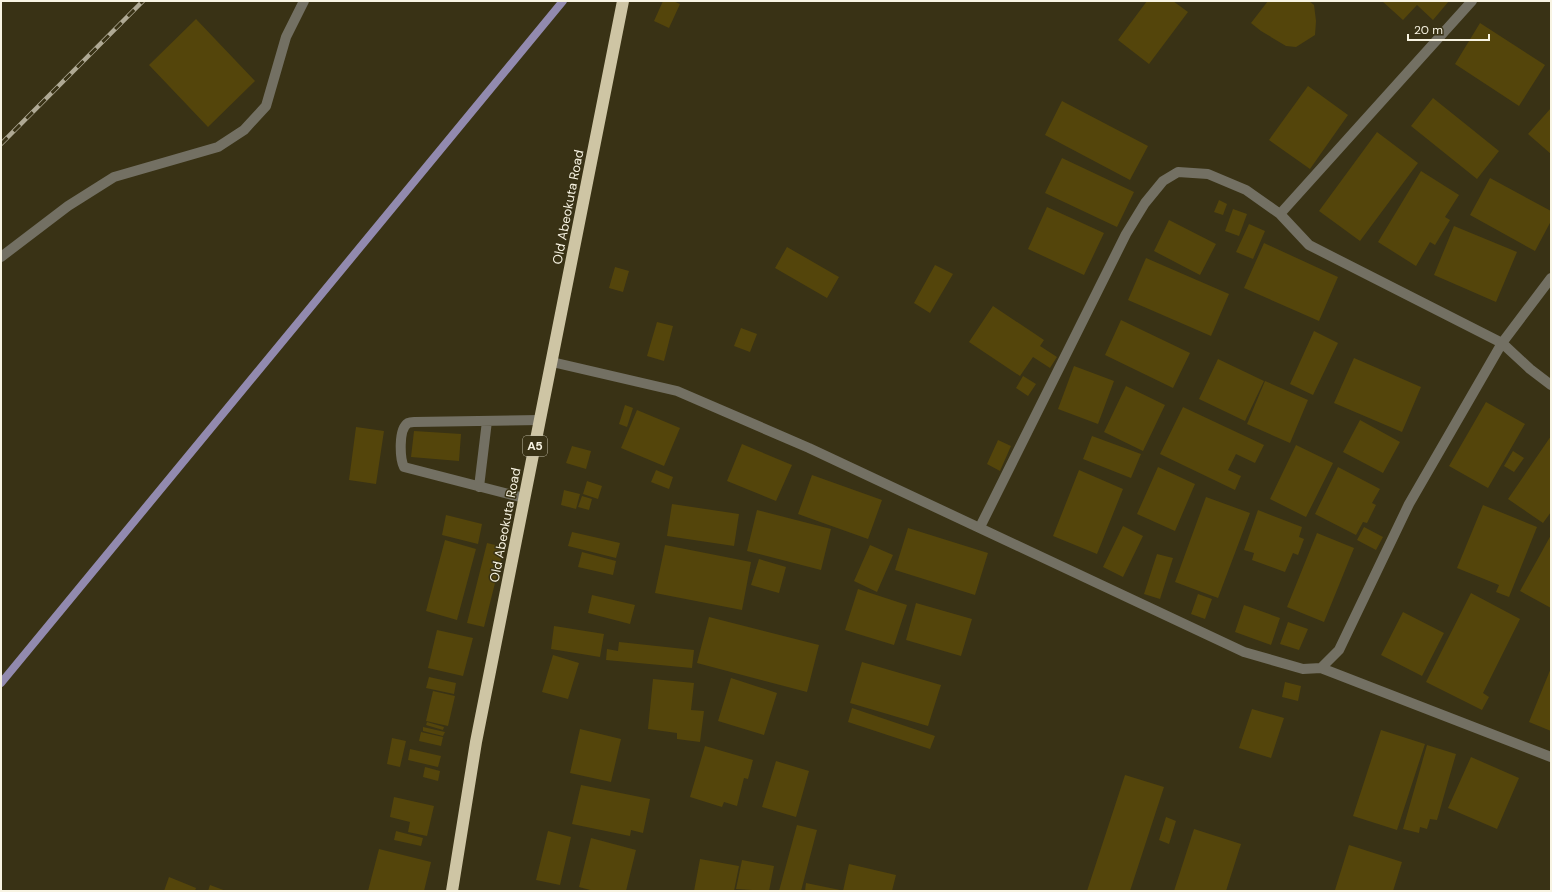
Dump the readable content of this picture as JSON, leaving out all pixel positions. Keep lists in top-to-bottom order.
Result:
{
  "streets": {
    "highway": ["Old Abeokuta Road", "A5"]
  },
  "scale_bar": "20 m"
}
